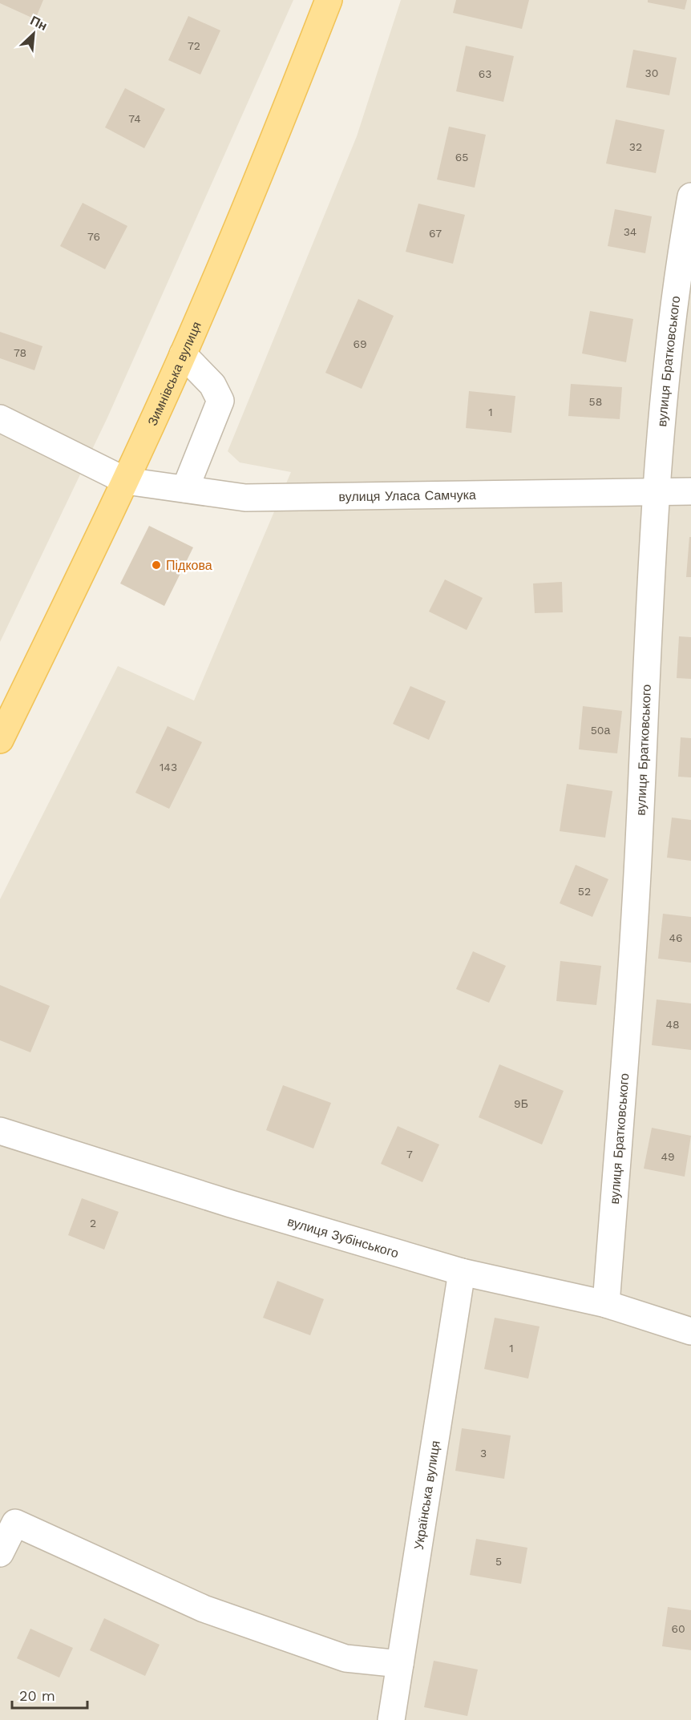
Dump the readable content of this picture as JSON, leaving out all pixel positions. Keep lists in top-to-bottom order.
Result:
{
  "streets": {
    "main road": ["Зимнівська вулиця"],
    "street": [
      "вулиця Братковського",
      "вулиця Уласа Самчука",
      "вулиця Зубінського",
      "Українська вулиця"
    ]
  },
  "crossings": [
    ["вулиця Братковського", "вулиця Уласа Самчука"],
    ["вулиця Братковського", "вулиця Зубінського"],
    ["Зимнівська вулиця", "вулиця Уласа Самчука"],
    ["вулиця Зубінського", "Українська вулиця"]
  ],
  "places": ["Підкова"],
  "house_numbers": [
    "72",
    "30",
    "63",
    "74",
    "32",
    "65",
    "34",
    "67",
    "76",
    "69",
    "78",
    "58",
    "1",
    "50а",
    "143",
    "52",
    "46",
    "48",
    "9Б",
    "7",
    "49",
    "2",
    "1",
    "3",
    "5",
    "60"
  ],
  "scale_bar": "20 m",
  "north": "top right"
}
